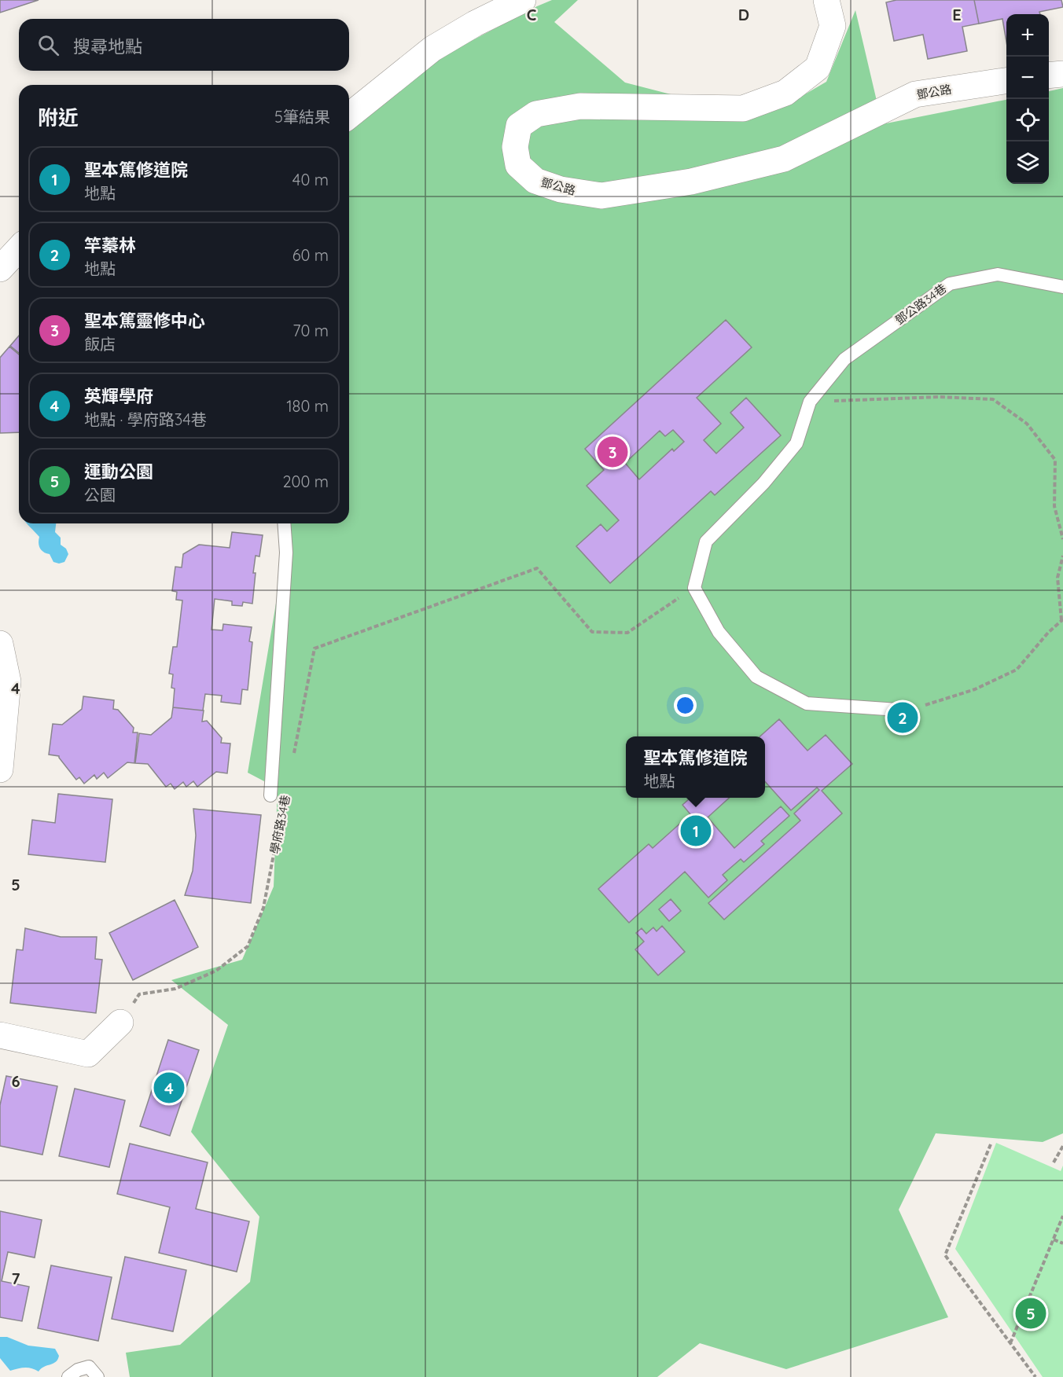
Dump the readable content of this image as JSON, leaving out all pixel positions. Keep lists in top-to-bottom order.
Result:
{
  "streets": {
    "street": ["鄧公路"],
    "lane": ["鄧公路34巷"],
    "path": ["學府路34巷"]
  },
  "page": {
    "map_buttons": ["+", "−"],
    "search": "搜尋地點",
    "heading": ["附近", "5筆結果"],
    "list": [
      {
        "mark": "1",
        "name": "聖本篤修道院",
        "note": "地點",
        "value": "40 m"
      },
      {
        "mark": "2",
        "name": "竿蓁林",
        "note": "地點",
        "value": "60 m"
      },
      {
        "mark": "3",
        "name": "聖本篤靈修中心",
        "note": "飯店",
        "value": "70 m"
      },
      {
        "mark": "4",
        "name": "英輝學府",
        "note": "地點 · 學府路34巷",
        "value": "180 m"
      },
      {
        "mark": "5",
        "name": "運動公園",
        "note": "公園",
        "value": "200 m"
      }
    ],
    "pins": [
      "3",
      "2",
      "1",
      "4",
      "5"
    ],
    "popup": ["聖本篤修道院", "地點"]
  },
  "grid": {
    "columns": ["C", "D", "E"],
    "rows": [
      "4",
      "5",
      "6",
      "7"
    ]
  }
}
